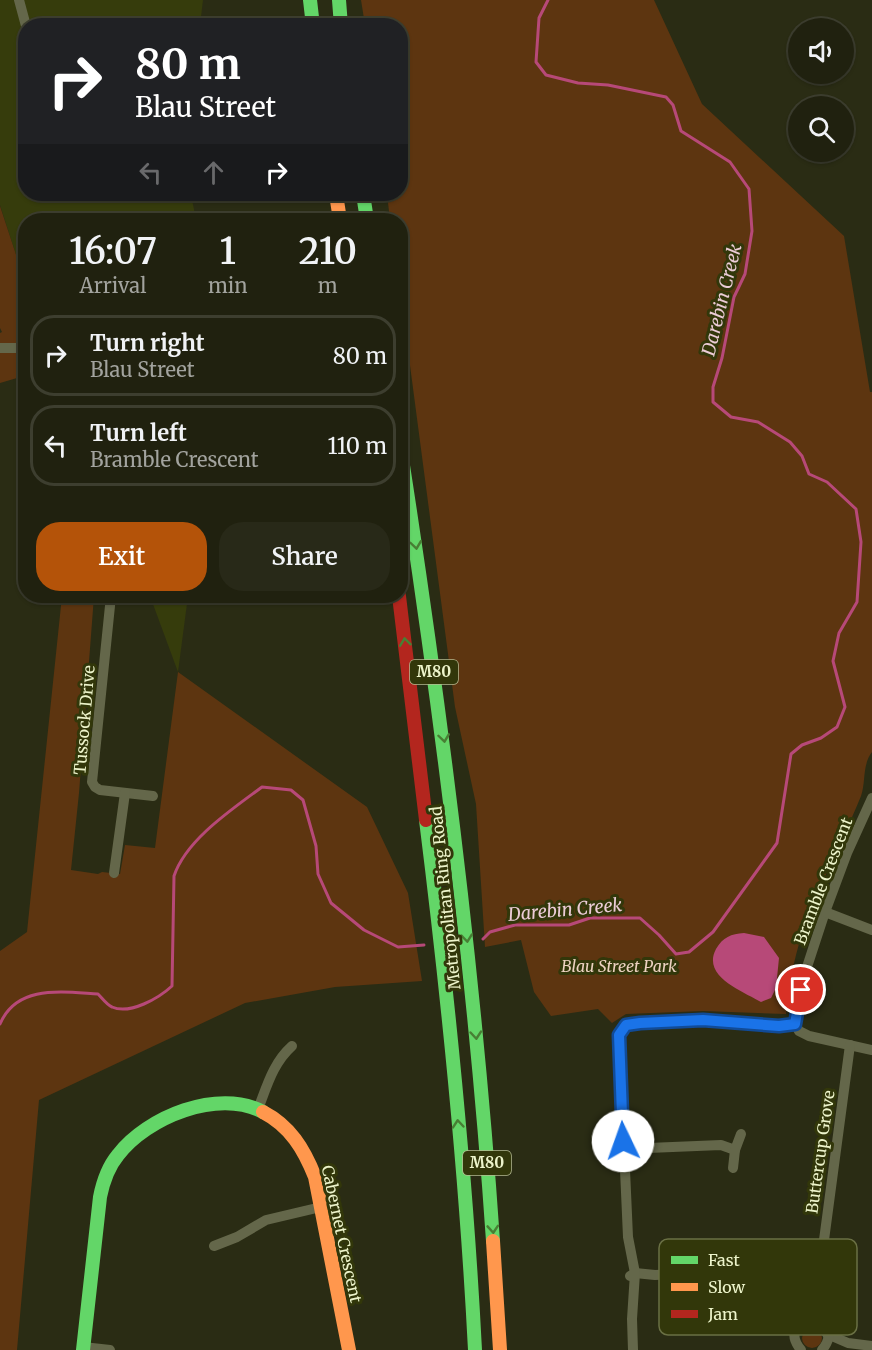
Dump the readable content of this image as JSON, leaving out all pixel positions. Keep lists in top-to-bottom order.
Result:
{
  "streets": {
    "main road": ["M80", "Metropolitan Ring Road", "Cabernet Crescent"],
    "street": ["Tussock Drive", "Bramble Crescent", "Buttercup Grove"]
  },
  "water": ["Darebin Creek"],
  "parks": ["Blau Street Park"],
  "legend": ["Fast", "Slow", "Jam"],
  "page": {
    "turn": ["80 m", "Blau Street"],
    "eta": [
      "16:07",
      "Arrival",
      "1",
      "min",
      "210",
      "m"
    ],
    "list": [
      {
        "name": "Turn right",
        "note": "Blau Street",
        "value": "80 m"
      },
      {
        "name": "Turn left",
        "note": "Bramble Crescent",
        "value": "110 m"
      }
    ],
    "buttons": ["Exit", "Share"]
  }
}
